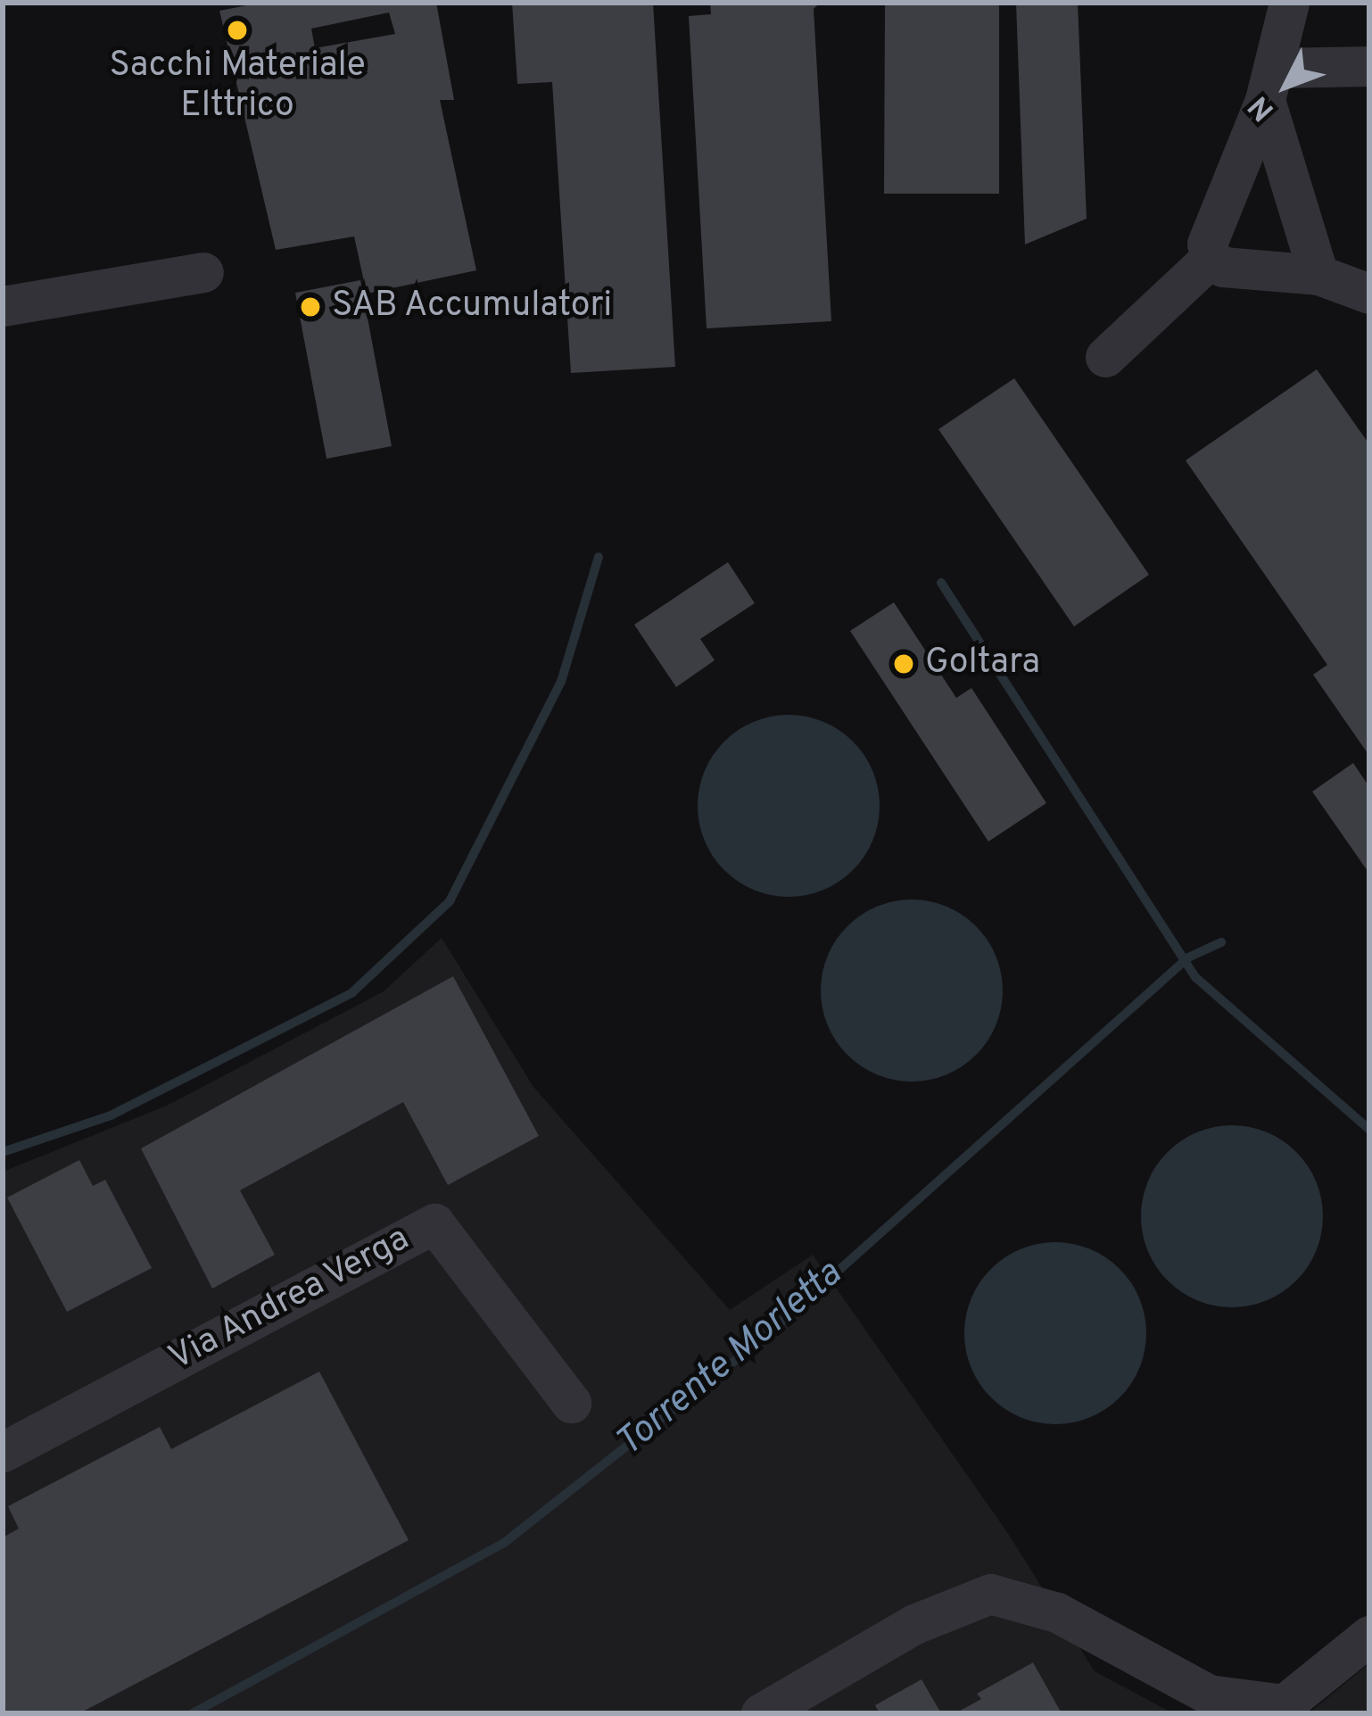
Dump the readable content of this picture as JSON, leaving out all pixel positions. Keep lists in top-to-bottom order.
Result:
{
  "streets": {
    "street": ["Via Andrea Verga"]
  },
  "water": ["Torrente Morletta"],
  "places": ["Sacchi Materiale Elttrico", "SAB Accumulatori", "Goltara"],
  "north": "bottom left"
}
